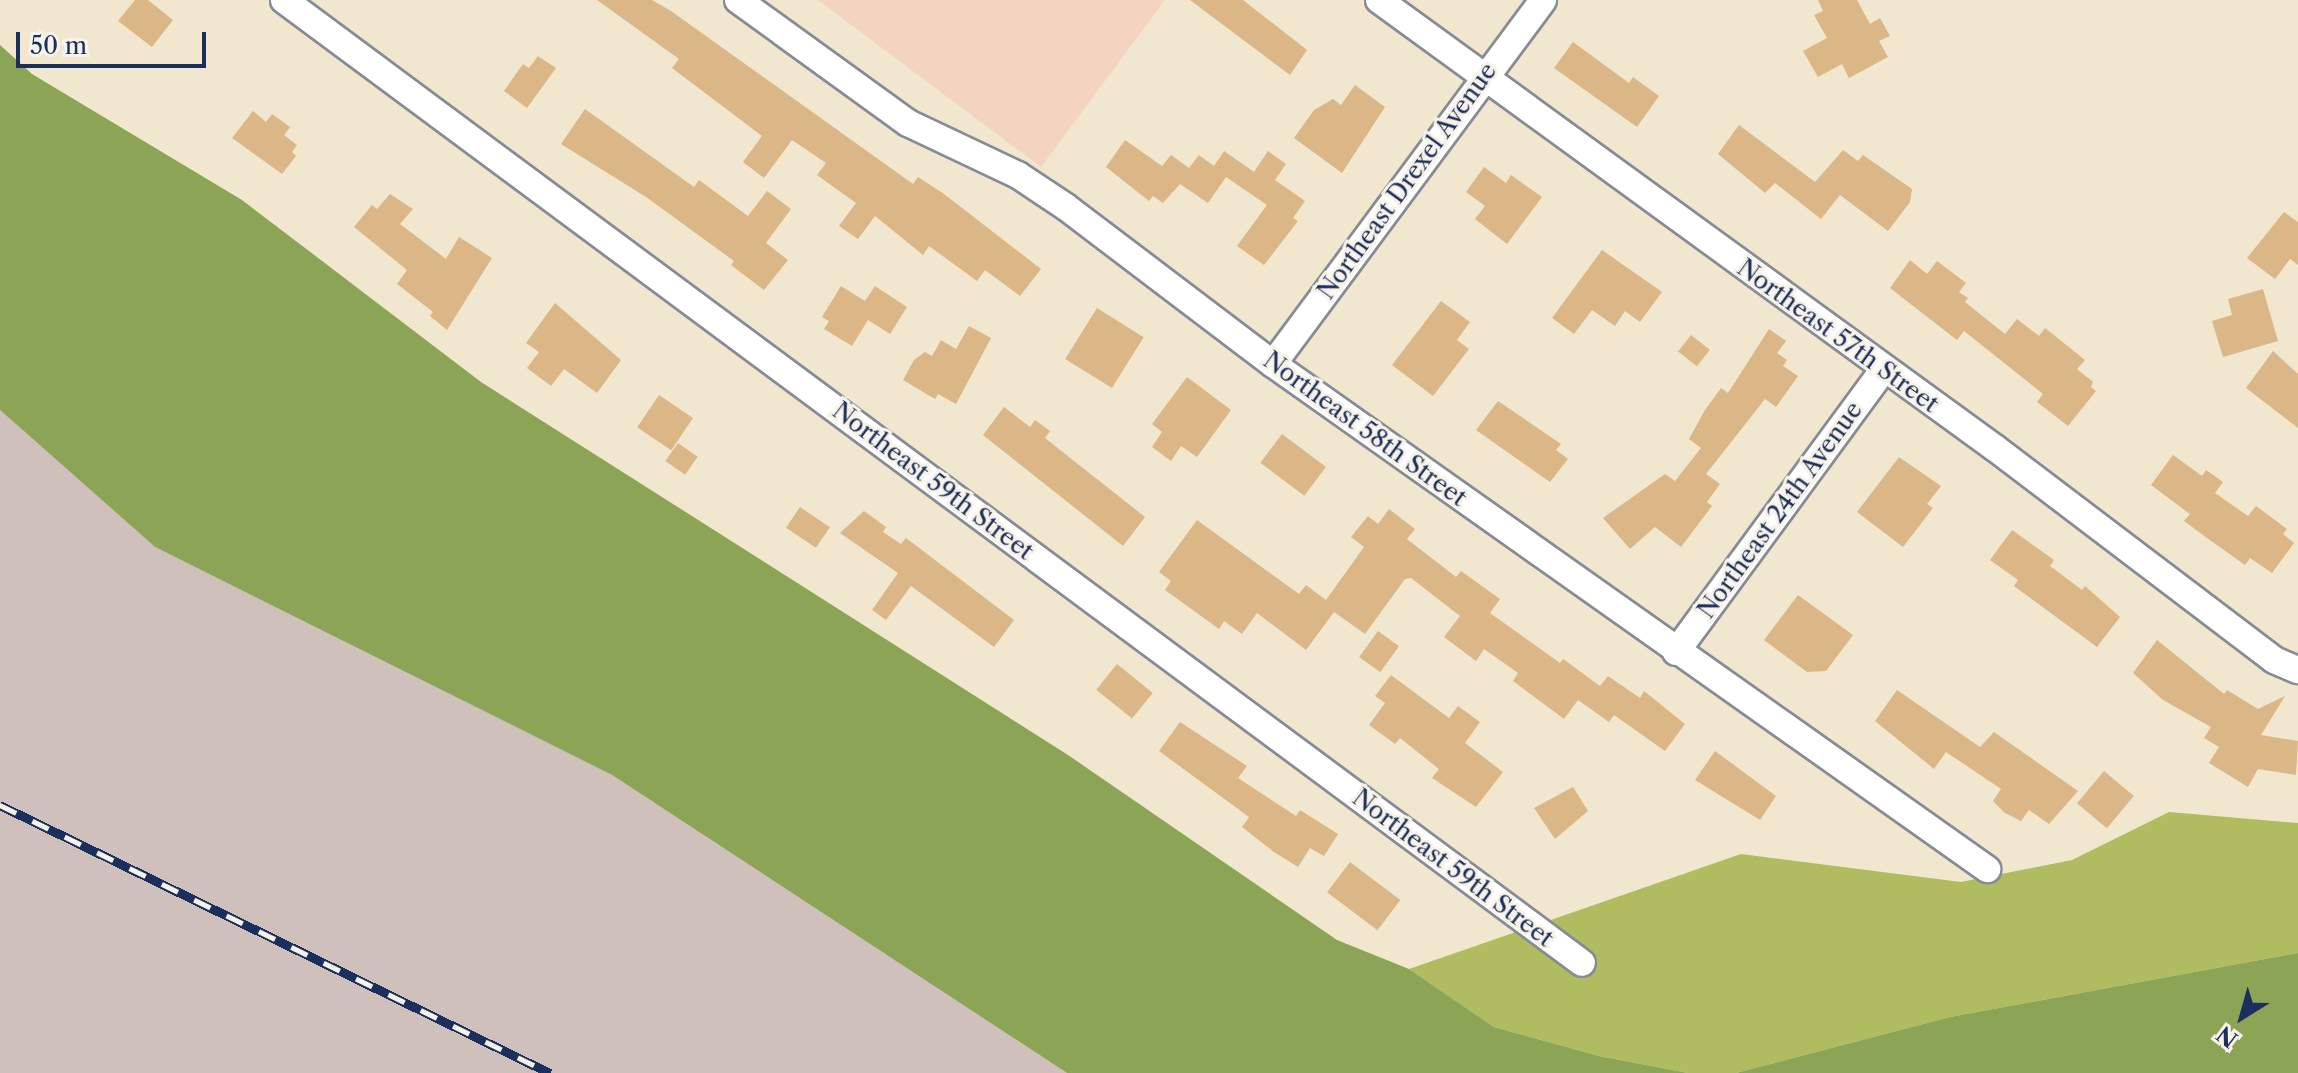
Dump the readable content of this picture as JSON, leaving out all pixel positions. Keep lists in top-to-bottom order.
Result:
{
  "streets": {
    "street": [
      "Northeast Drexel Avenue",
      "Northeast 57th Street",
      "Northeast 58th Street",
      "Northeast 59th Street",
      "Northeast 24th Avenue"
    ]
  },
  "crossings": [
    ["Northeast Drexel Avenue", "Northeast 57th Street"],
    ["Northeast Drexel Avenue", "Northeast 58th Street"],
    ["Northeast 57th Street", "Northeast 24th Avenue"],
    ["Northeast 58th Street", "Northeast 24th Avenue"]
  ],
  "scale_bar": "50 m",
  "north": "bottom left"
}
